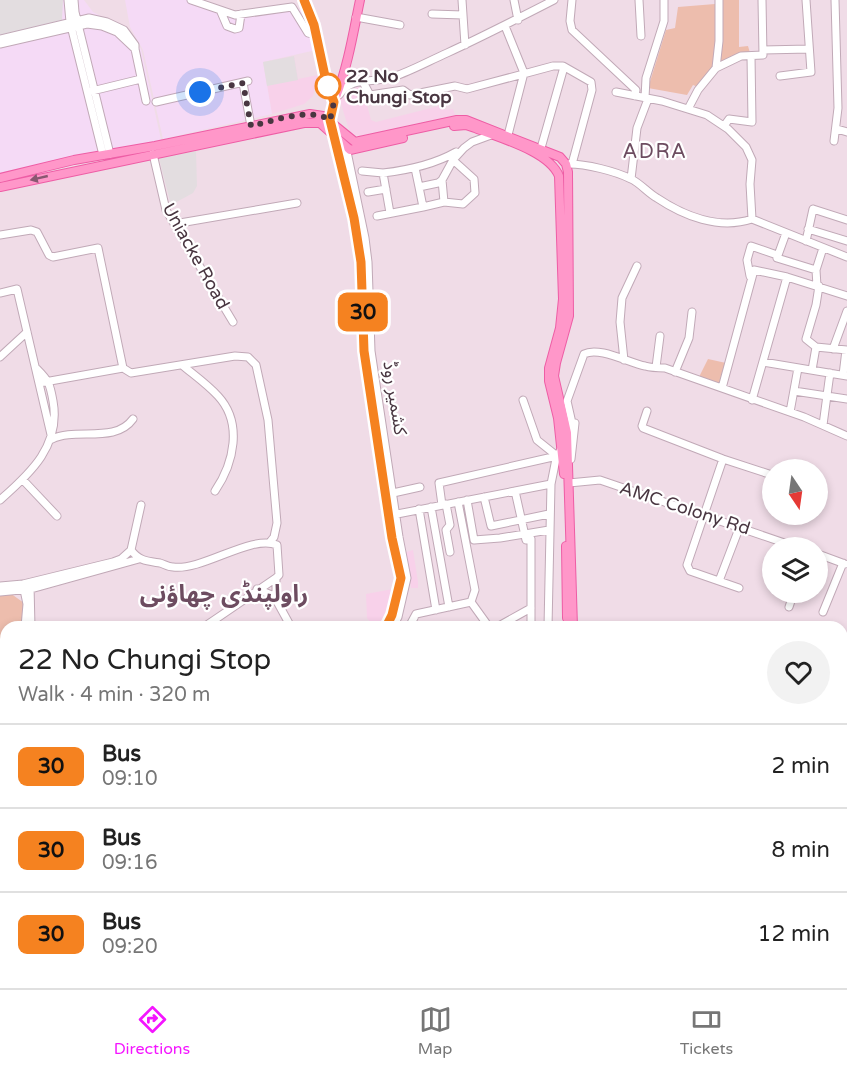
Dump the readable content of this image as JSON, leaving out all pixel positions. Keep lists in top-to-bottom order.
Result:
{
  "streets": {
    "main road": ["کشمیر روڈ"],
    "street": ["Uniacke Road", "AMC Colony Rd"]
  },
  "districts": ["ADRA", "راولپنڈی چھاؤنی"],
  "places": ["22 No Chungi Stop"],
  "lines": ["bus line 30"],
  "north": "bottom",
  "page": {
    "on_map": "30",
    "heading": ["22 No Chungi Stop", "Walk · 4 min · 320 m"],
    "list": [
      {
        "mark": "30",
        "name": "Bus",
        "note": "09:10",
        "value": "2 min"
      },
      {
        "mark": "30",
        "name": "Bus",
        "note": "09:16",
        "value": "8 min"
      },
      {
        "mark": "30",
        "name": "Bus",
        "note": "09:20",
        "value": "12 min"
      }
    ],
    "tabs": ["Directions", "Map", "Tickets"]
  }
}
